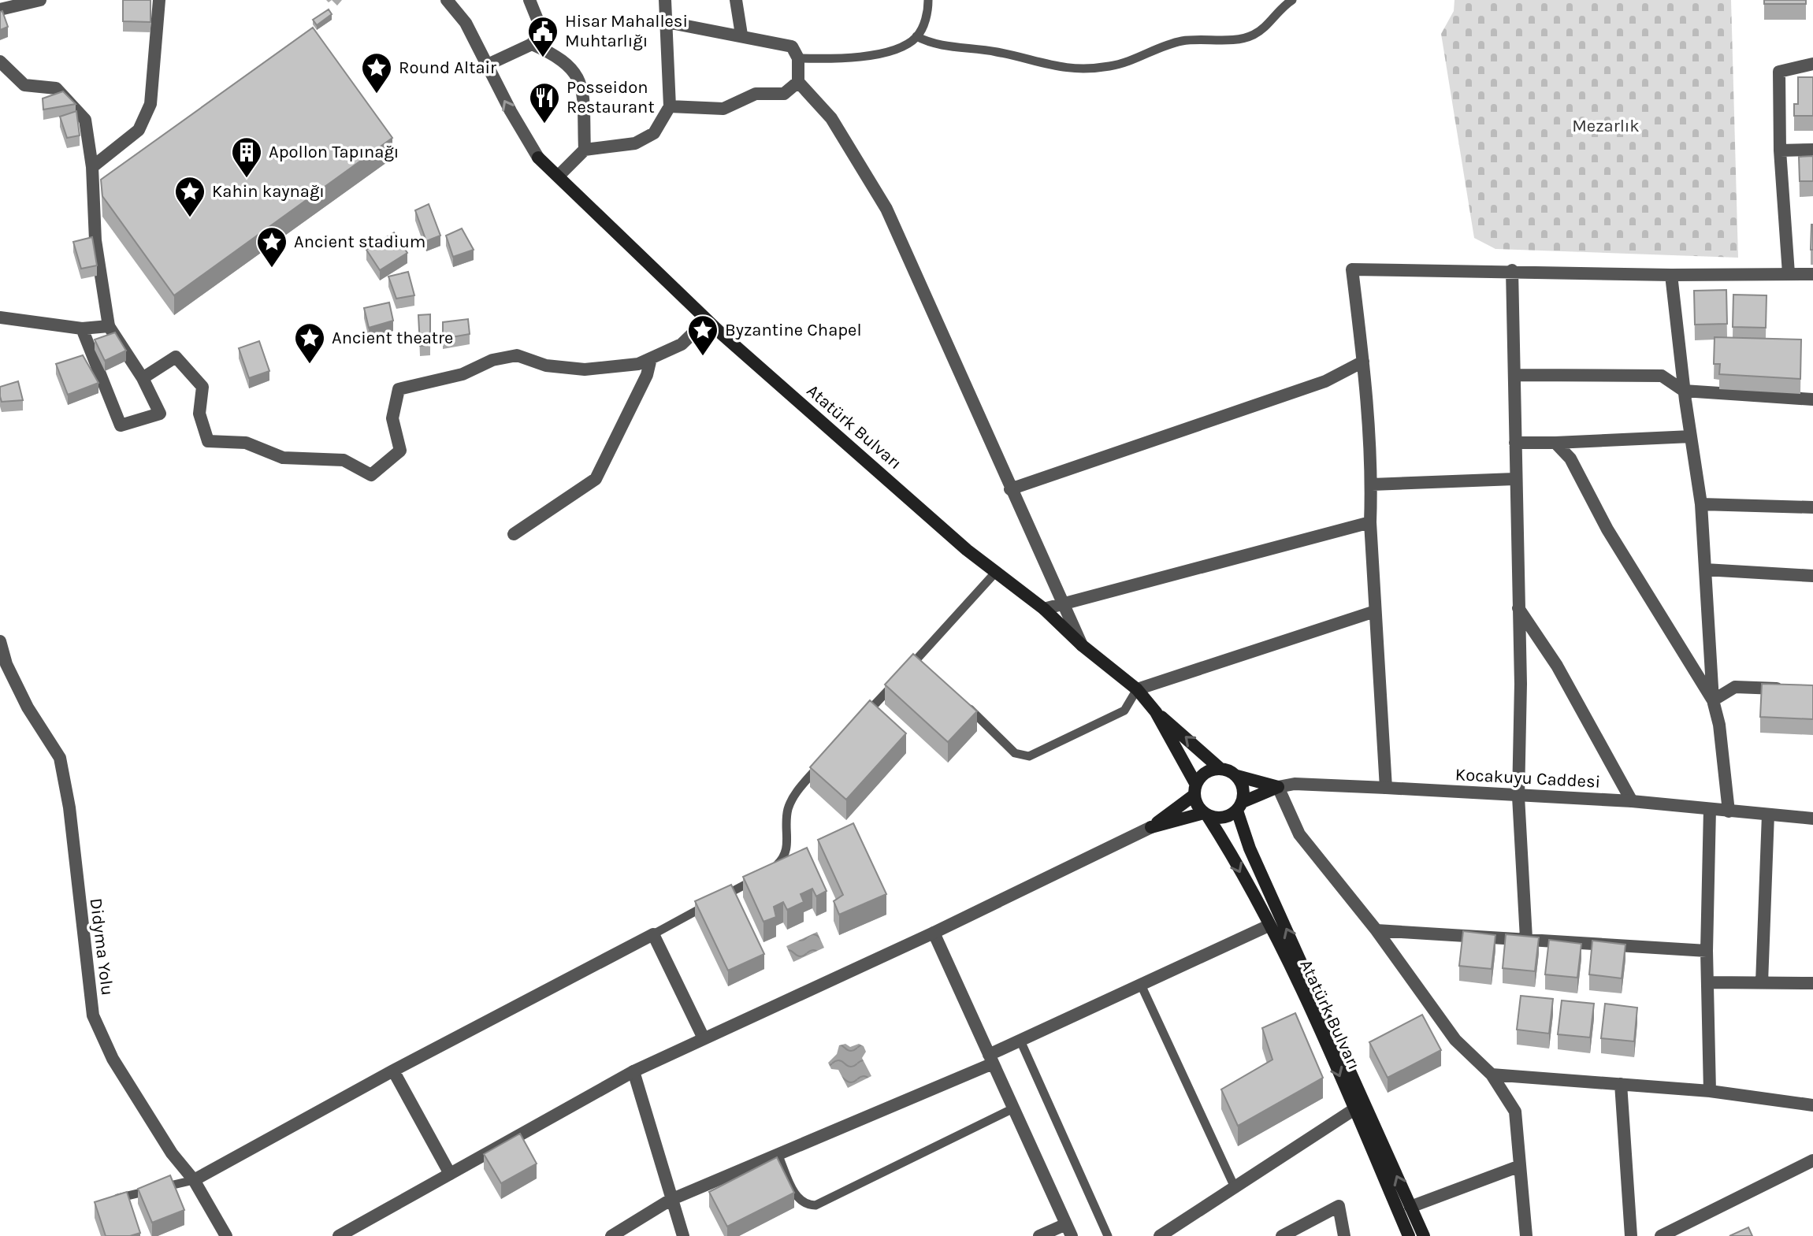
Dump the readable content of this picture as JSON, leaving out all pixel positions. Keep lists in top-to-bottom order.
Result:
{
  "streets": {
    "main road": ["Atatürk Bulvarı", "Kocakuyu Caddesi"],
    "street": ["Didyma Yolu"]
  },
  "crossings": [
    ["Atatürk Bulvarı", "Kocakuyu Caddesi"]
  ],
  "parks": ["Mezarlık"],
  "places": {
    "public building": ["Hisar Mahallesi Muhtarlığı"],
    "place": [
      "Round Altair",
      "Kahin kaynağı",
      "Ancient stadium",
      "Byzantine Chapel",
      "Ancient theatre"
    ],
    "restaurant": ["Posseidon Restaurant"],
    "building": ["Apollon Tapınağı"]
  }
}
